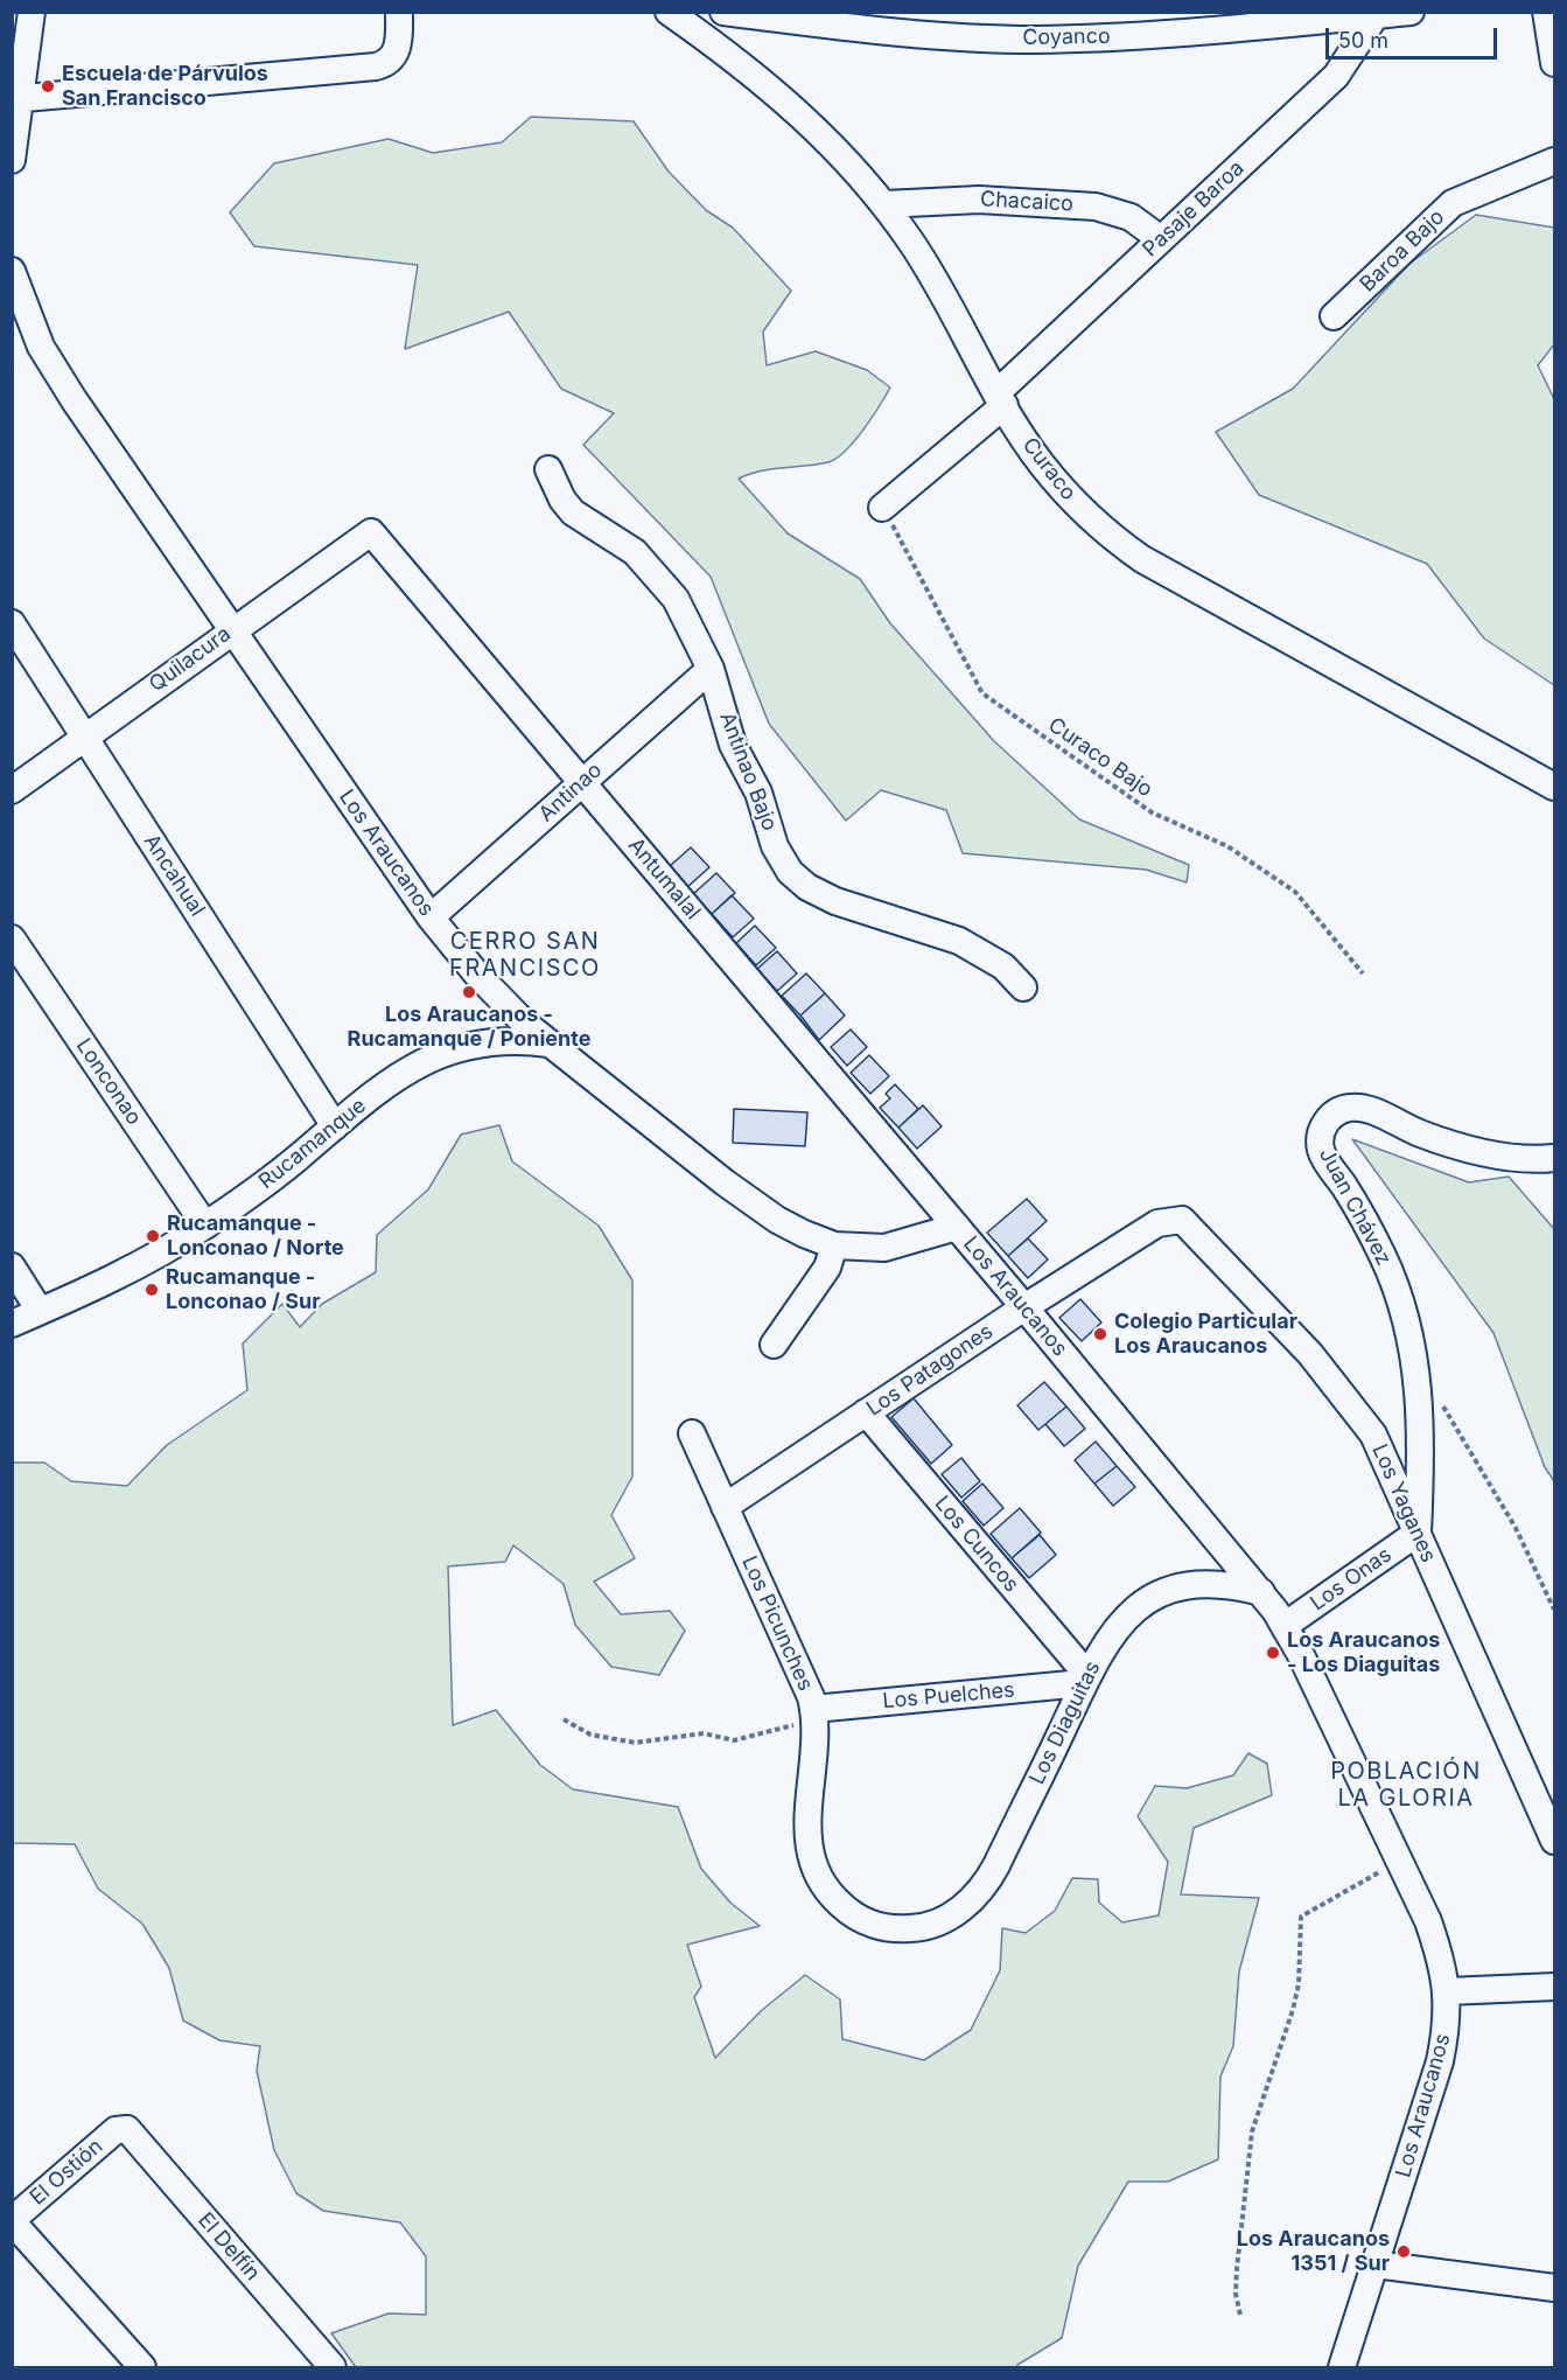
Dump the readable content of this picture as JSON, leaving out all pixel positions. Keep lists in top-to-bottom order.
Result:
{
  "streets": {
    "street": [
      "Coyanco",
      "Chacaico",
      "Pasaje Baroa",
      "Baroa Bajo",
      "Curaco",
      "Quilacura",
      "Antinao Bajo",
      "Antinao",
      "Los Araucanos",
      "Ancahual",
      "Antumalal",
      "Lonconao",
      "Rucamanque",
      "Juan Chávez",
      "Los Patagones",
      "Los Yaganes",
      "Los Cuncos",
      "Los Onas",
      "Los Picunches",
      "Los Puelches",
      "Los Diaguitas",
      "El Ostión",
      "El Delfín"
    ],
    "path": ["Curaco Bajo"]
  },
  "crossings": [
    ["Coyanco", "Pasaje Baroa"],
    ["Chacaico", "Pasaje Baroa"],
    ["Chacaico", "Curaco"],
    ["Pasaje Baroa", "Curaco"],
    ["Pasaje Baroa", "Curaco Bajo"],
    ["Quilacura", "Los Araucanos"],
    ["Quilacura", "Ancahual"],
    ["Quilacura", "Antumalal"],
    ["Antinao Bajo", "Antinao"],
    ["Antinao", "Los Araucanos"],
    ["Antinao", "Antumalal"],
    ["Los Araucanos", "Antumalal"],
    ["Los Araucanos", "Rucamanque"],
    ["Los Araucanos", "Los Patagones"],
    ["Los Araucanos", "Los Onas"],
    ["Los Araucanos", "Los Diaguitas"],
    ["Ancahual", "Rucamanque"],
    ["Lonconao", "Rucamanque"],
    ["Juan Chávez", "Los Yaganes"],
    ["Juan Chávez", "Los Onas"],
    ["Los Patagones", "Los Yaganes"],
    ["Los Patagones", "Los Cuncos"],
    ["Los Patagones", "Los Picunches"],
    ["Los Yaganes", "Los Onas"],
    ["Los Cuncos", "Los Puelches"],
    ["Los Cuncos", "Los Diaguitas"],
    ["Los Picunches", "Los Puelches"],
    ["Los Picunches", "Los Diaguitas"],
    ["Los Puelches", "Los Diaguitas"],
    ["El Ostión", "El Delfín"]
  ],
  "districts": ["CERRO SAN FRANCISCO", "POBLACIÓN LA GLORIA"],
  "places": [
    "Escuela de Párvulos San Francisco",
    "Los Araucanos - Rucamanque / Poniente",
    "Rucamanque - Lonconao / Norte",
    "Rucamanque - Lonconao / Sur",
    "Colegio Particular Los Araucanos",
    "Los Araucanos - Los Diaguitas",
    "Los Araucanos 1351 / Sur"
  ],
  "scale_bar": "50 m"
}
